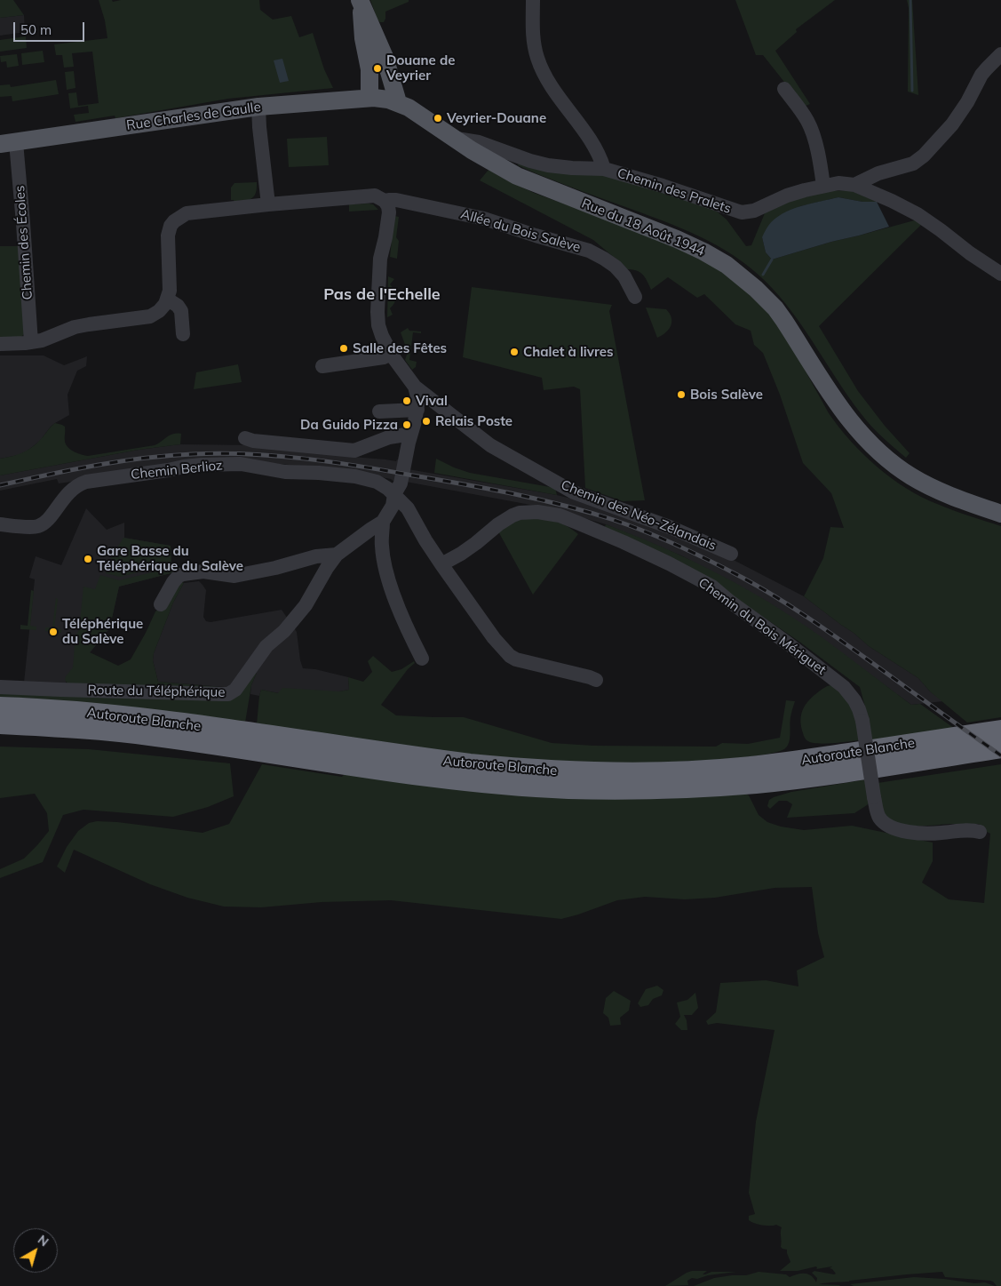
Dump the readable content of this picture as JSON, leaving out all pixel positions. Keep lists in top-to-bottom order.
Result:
{
  "streets": {
    "highway": ["Autoroute Blanche"],
    "main road": ["Rue Charles de Gaulle", "Rue du 18 Août 1944"],
    "street": [
      "Chemin des Pralets",
      "Allée du Bois Salève",
      "Chemin des Écoles",
      "Chemin Berlioz",
      "Chemin des Néo-Zélandais",
      "Chemin du Bois Mériguet",
      "Route du Téléphérique"
    ]
  },
  "crossings": [
    ["Rue Charles de Gaulle", "Rue du 18 Août 1944"],
    ["Rue Charles de Gaulle", "Chemin des Écoles"],
    ["Chemin des Pralets", "Rue du 18 Août 1944"]
  ],
  "districts": ["Pas de l'Echelle"],
  "places": [
    "Douane de Veyrier",
    "Veyrier-Douane",
    "Salle des Fêtes",
    "Chalet à livres",
    "Bois Salève",
    "Vival",
    "Relais Poste",
    "Da Guido Pizza",
    "Gare Basse du Téléphérique du Salève",
    "Téléphérique du Salève"
  ],
  "scale_bar": "50 m",
  "north": "top right"
}
